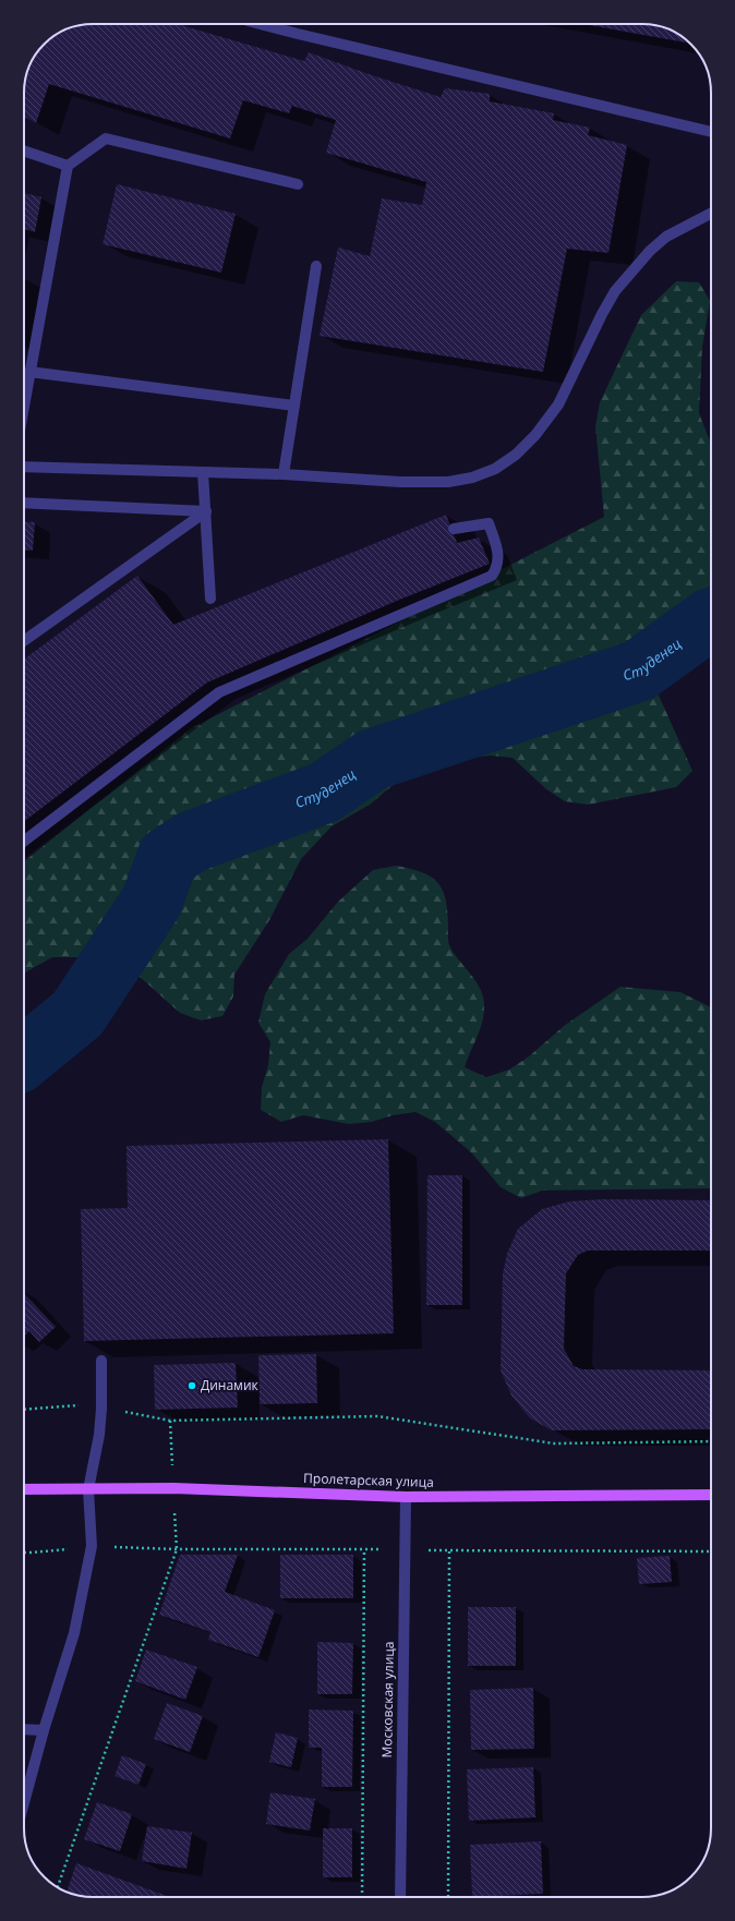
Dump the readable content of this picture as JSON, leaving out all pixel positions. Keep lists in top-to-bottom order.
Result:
{
  "streets": {
    "main road": ["Пролетарская улица"],
    "street": ["Московская улица"]
  },
  "crossings": [
    ["Пролетарская улица", "Московская улица"]
  ],
  "water": ["Студенец"],
  "places": ["Динамик"]
}
